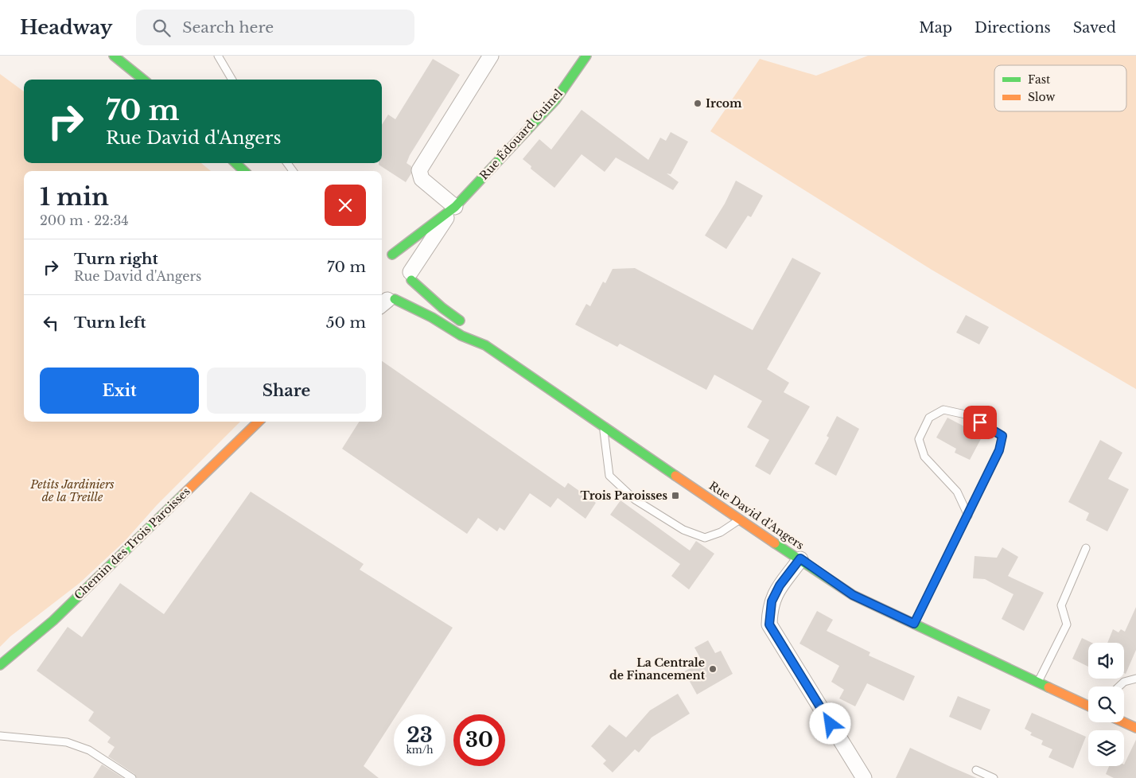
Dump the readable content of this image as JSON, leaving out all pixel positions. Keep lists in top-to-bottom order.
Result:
{
  "streets": {
    "main road": ["Rue Édouard Guinel", "Rue David d'Angers", "Chemin des Trois Paroisses"]
  },
  "crossings": [
    ["Rue Édouard Guinel", "Rue David d'Angers"]
  ],
  "parks": ["Petits Jardiniers de la Treille"],
  "places": {
    "other": ["Ircom", "La Centrale de Financement"],
    "transit": ["Trois Paroisses"]
  },
  "legend": ["Fast", "Slow"],
  "page": {
    "header": "Headway",
    "search": "Search here",
    "nav": ["Map", "Directions", "Saved"],
    "turn": ["70 m", "Rue David d'Angers"],
    "heading": ["1 min", "200 m · 22:34"],
    "list": [
      {
        "name": "Turn right",
        "note": "Rue David d'Angers",
        "value": "70 m"
      },
      {
        "name": "Turn left",
        "value": "50 m"
      }
    ],
    "buttons": ["Exit", "Share"],
    "speed": "23 km/h",
    "limit": "30"
  }
}
